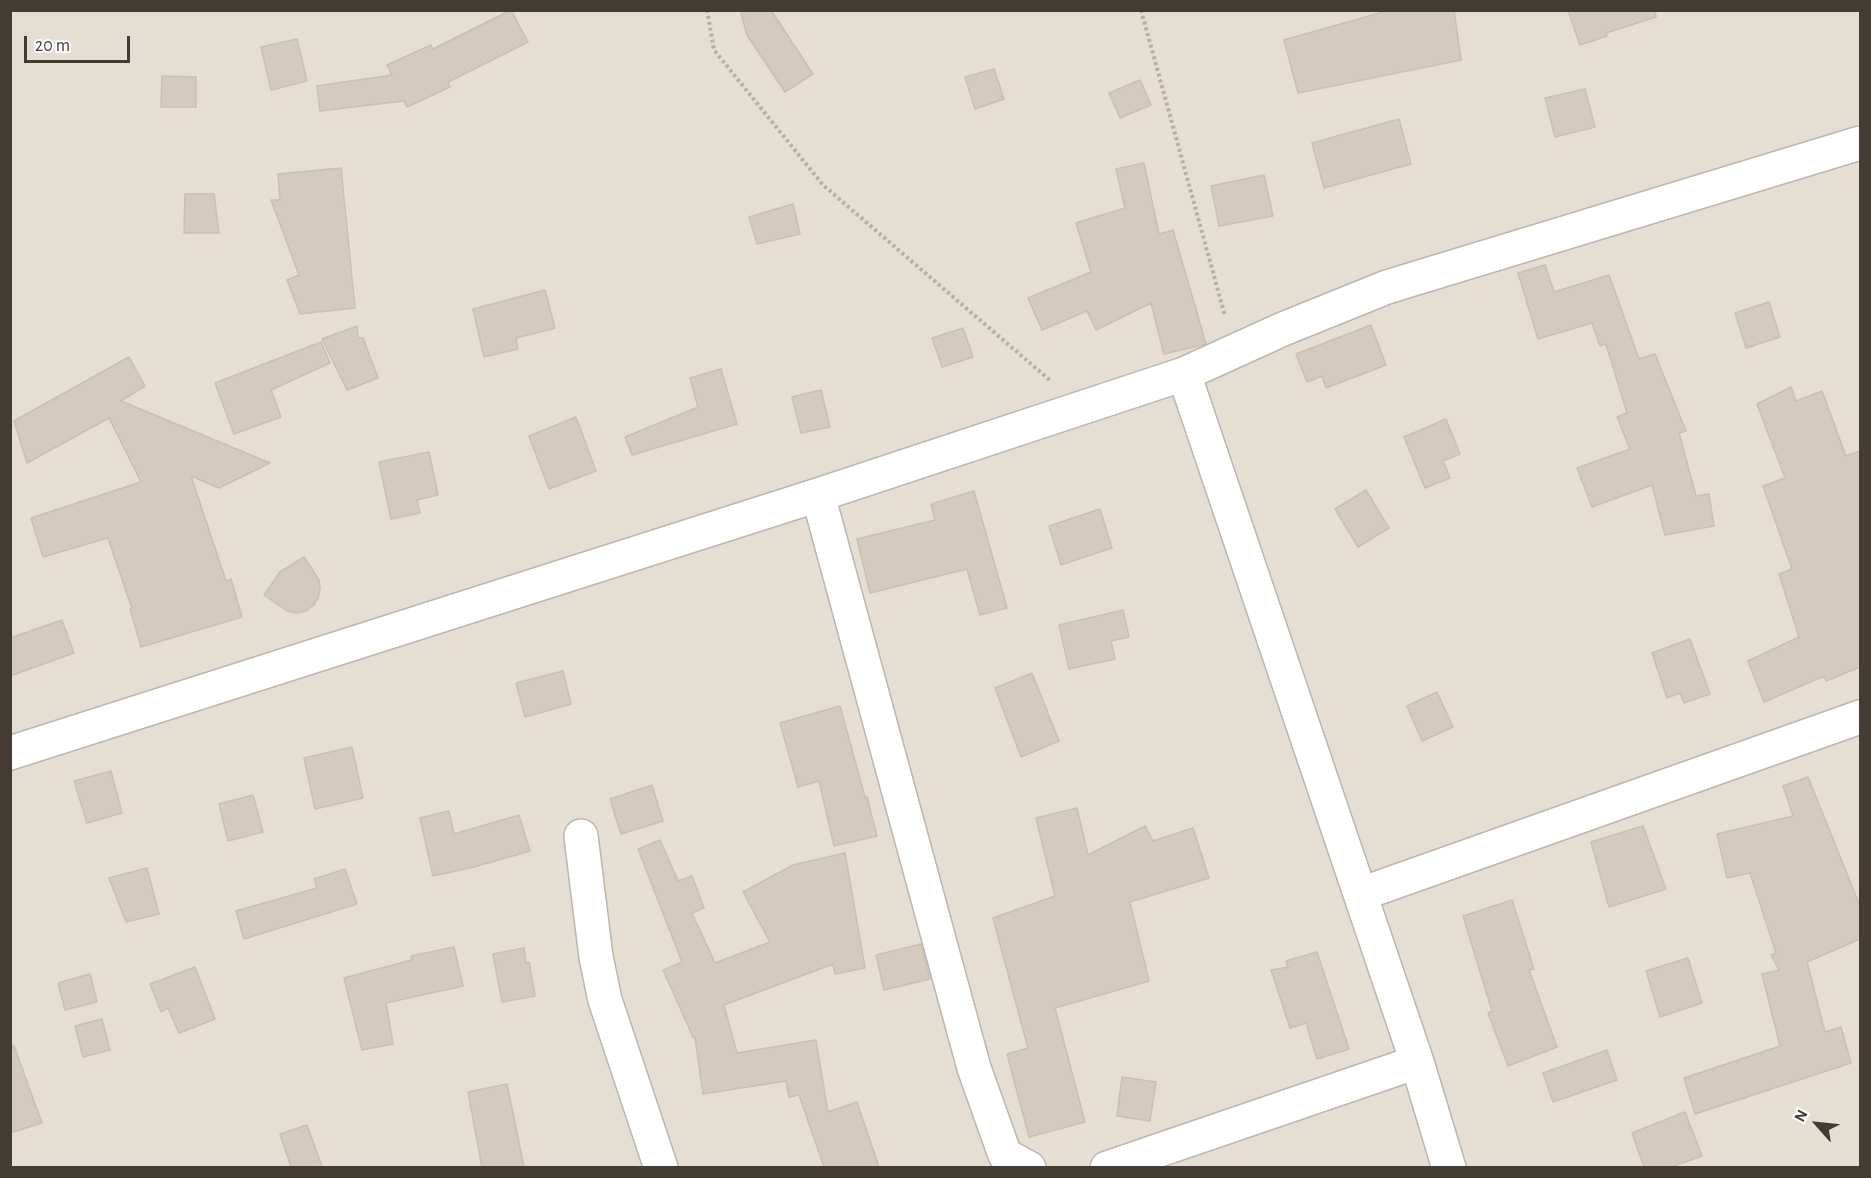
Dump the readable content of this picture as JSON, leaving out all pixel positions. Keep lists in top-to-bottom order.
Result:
{
  "scale_bar": "20 m",
  "north": "top left"
}
